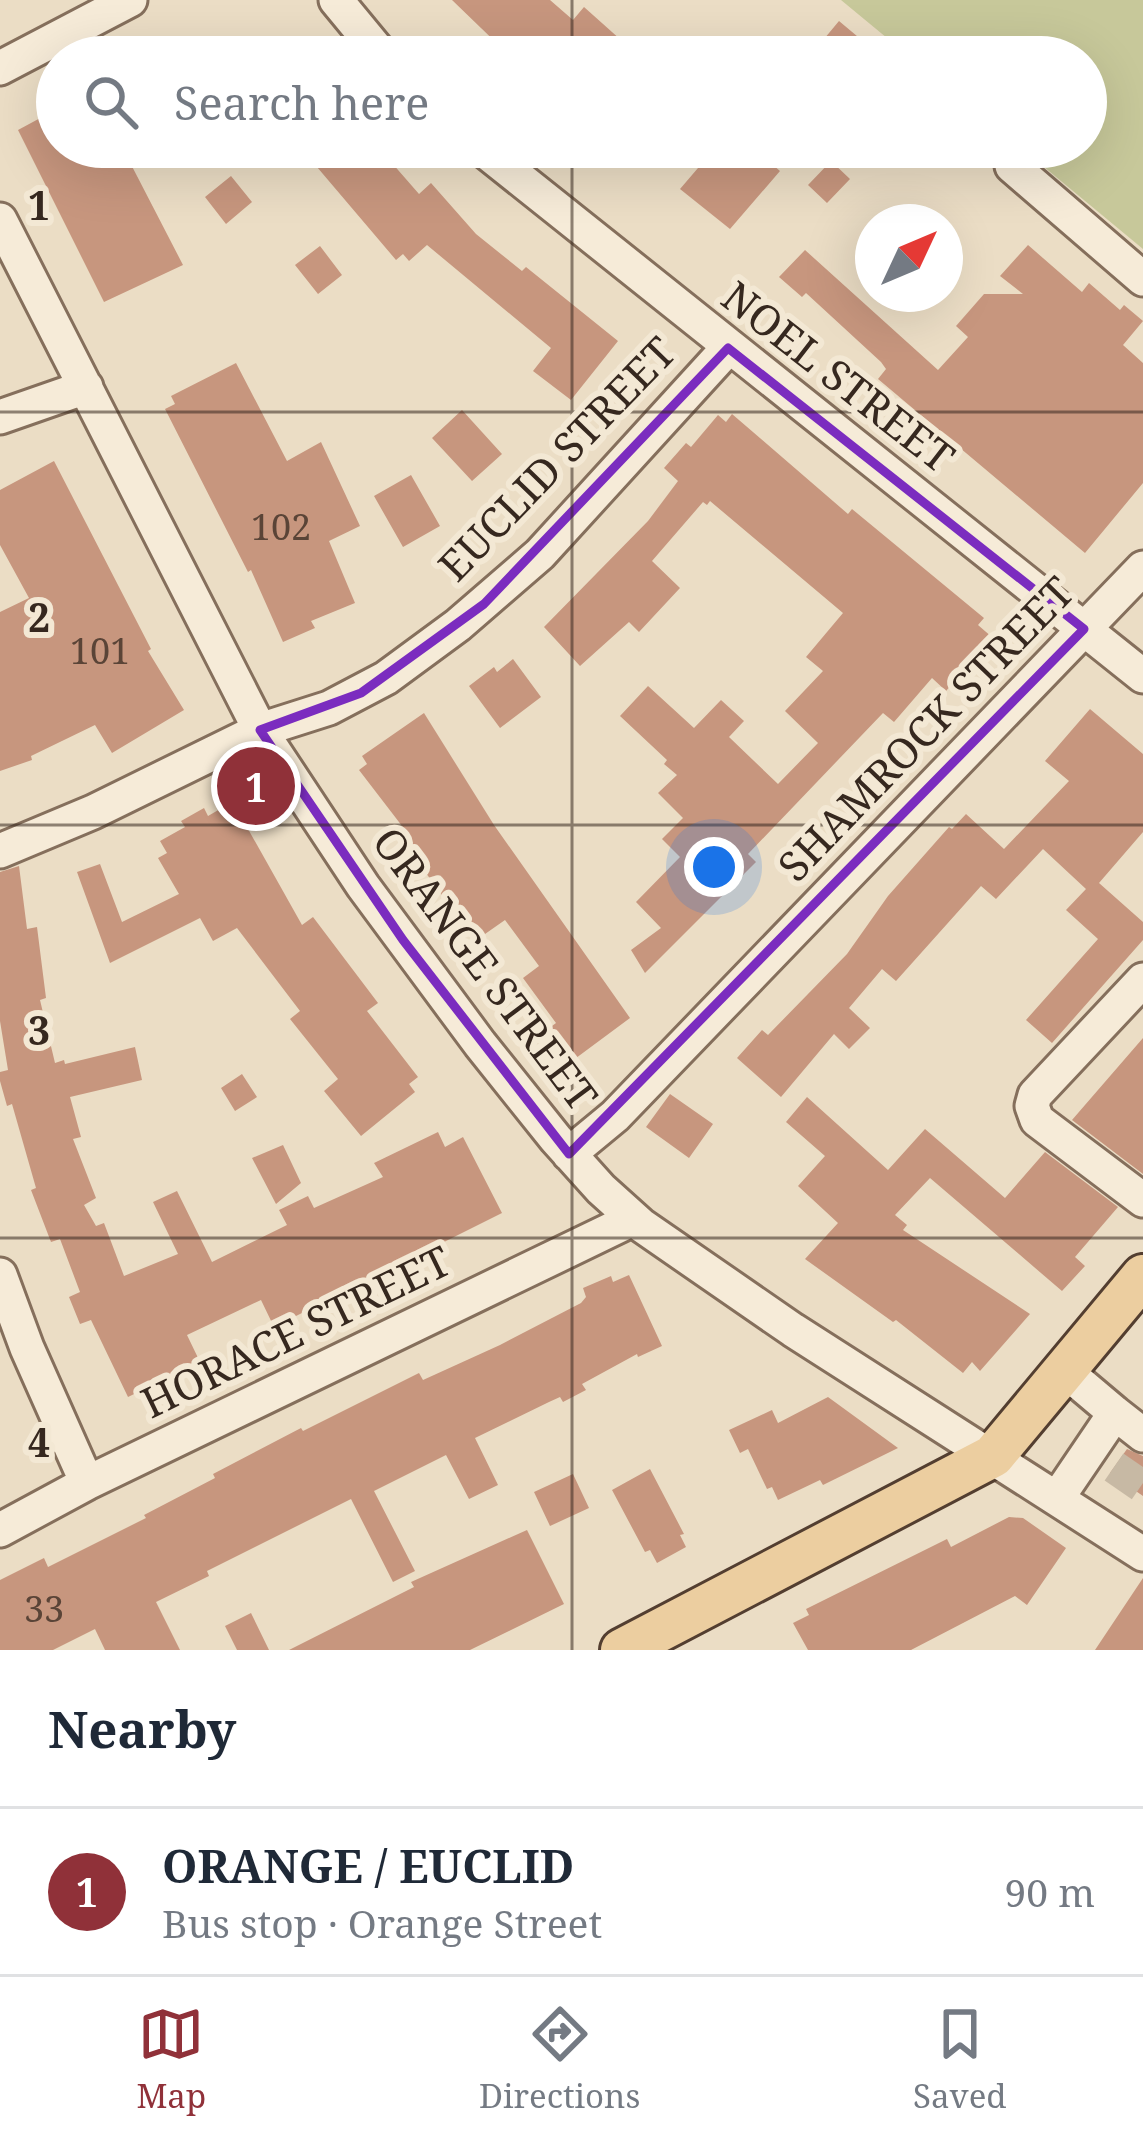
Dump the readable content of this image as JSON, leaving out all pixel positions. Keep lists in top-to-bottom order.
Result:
{
  "streets": {
    "street": [
      "NOEL STREET",
      "EUCLID STREET",
      "SHAMROCK STREET",
      "ORANGE STREET",
      "HORACE STREET"
    ]
  },
  "crossings": [
    ["NOEL STREET", "EUCLID STREET"],
    ["NOEL STREET", "SHAMROCK STREET"],
    ["EUCLID STREET", "ORANGE STREET"],
    ["SHAMROCK STREET", "ORANGE STREET"],
    ["ORANGE STREET", "HORACE STREET"]
  ],
  "house_numbers": ["102", "101", "33"],
  "north": "top right",
  "page": {
    "search": "Search here",
    "pins": "1",
    "heading": "Nearby",
    "list": [
      {
        "mark": "1",
        "name": "ORANGE / EUCLID",
        "note": "Bus stop · Orange Street",
        "value": "90 m"
      }
    ],
    "nav": ["Map", "Directions", "Saved"]
  },
  "grid": {
    "rows": [
      "1",
      "2",
      "3",
      "4"
    ]
  }
}
